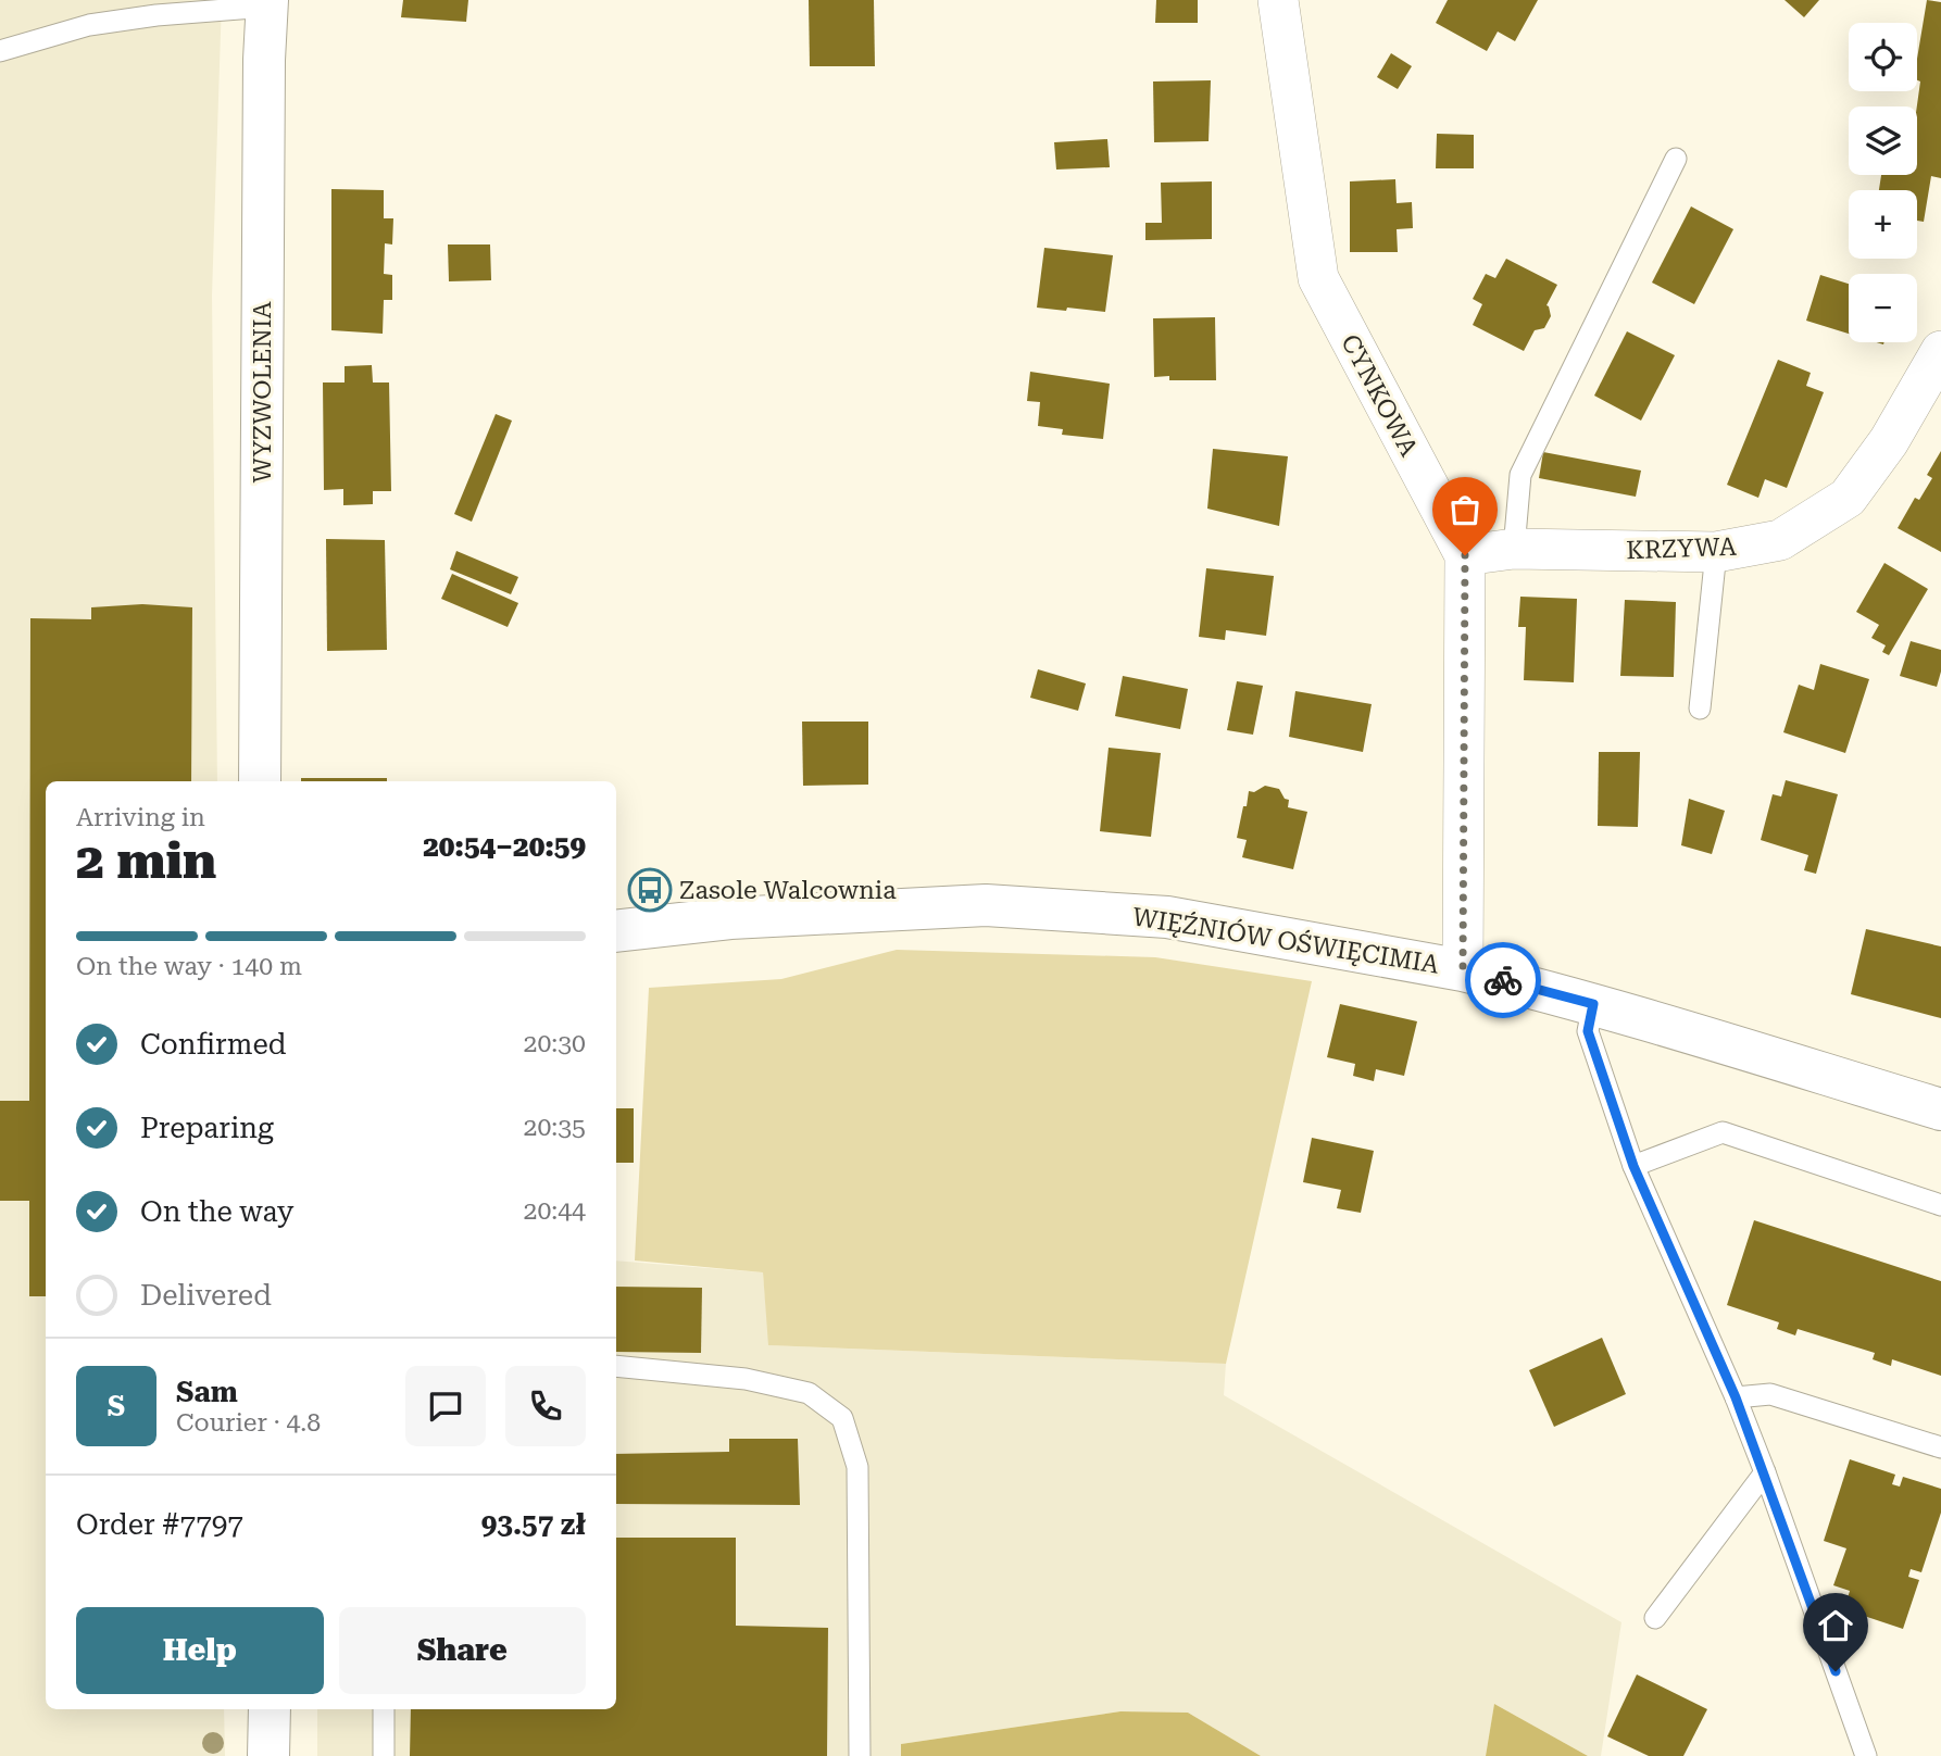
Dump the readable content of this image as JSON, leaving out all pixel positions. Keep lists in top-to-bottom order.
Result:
{
  "streets": {
    "street": [
      "WYZWOLENIA",
      "CYNKOWA",
      "KRZYWA",
      "WIĘŹNIÓW OŚWIĘCIMIA"
    ]
  },
  "crossings": [
    ["CYNKOWA", "KRZYWA"],
    ["CYNKOWA", "WIĘŹNIÓW OŚWIĘCIMIA"]
  ],
  "places": {
    "bus stop": ["Zasole Walcownia"]
  },
  "page": {
    "map_buttons": ["+", "−"],
    "heading": ["2 min", "Arriving in", "20:54–20:59"],
    "panel": [
      "Sam",
      "Courier · 4.8",
      "Order #7797",
      "93.57 zł"
    ],
    "bar": "On the way · 140 m",
    "list": [
      ["Confirmed", "20:30"],
      ["Preparing", "20:35"],
      ["On the way", "20:44"],
      "Delivered"
    ],
    "round": "S",
    "buttons": ["Help", "Share"]
  }
}
